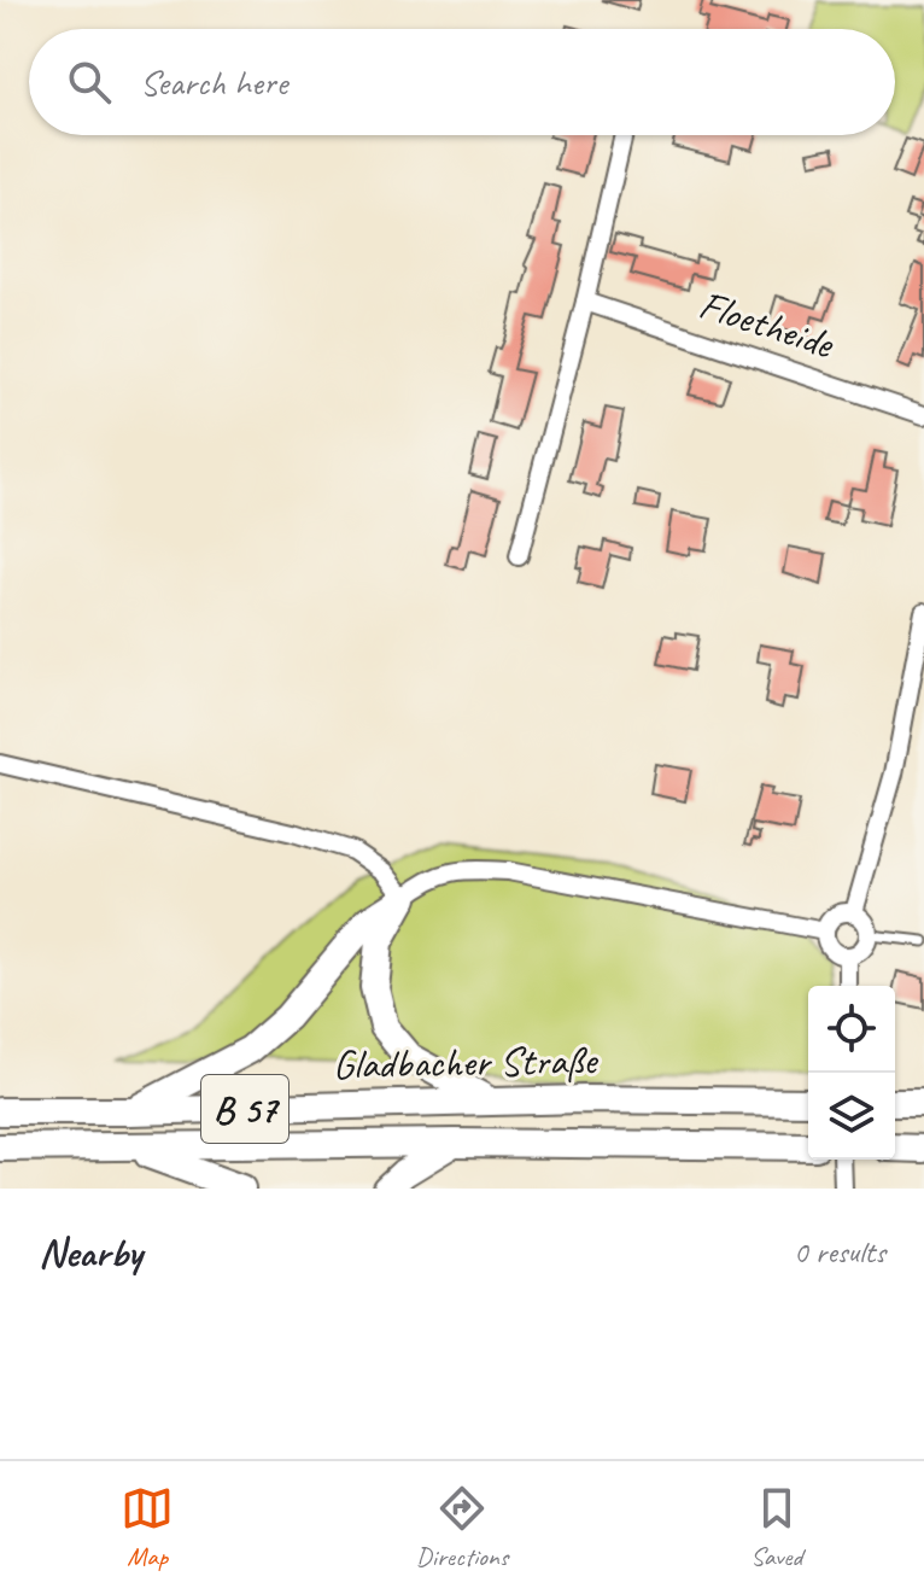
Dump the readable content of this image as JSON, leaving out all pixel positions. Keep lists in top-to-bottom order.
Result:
{
  "streets": {
    "main road": ["Gladbacher Straße", "B 57"],
    "street": ["Floetheide"]
  },
  "page": {
    "search": "Search here",
    "heading": ["Nearby", "0 results"],
    "nav": ["Map", "Directions", "Saved"]
  }
}
